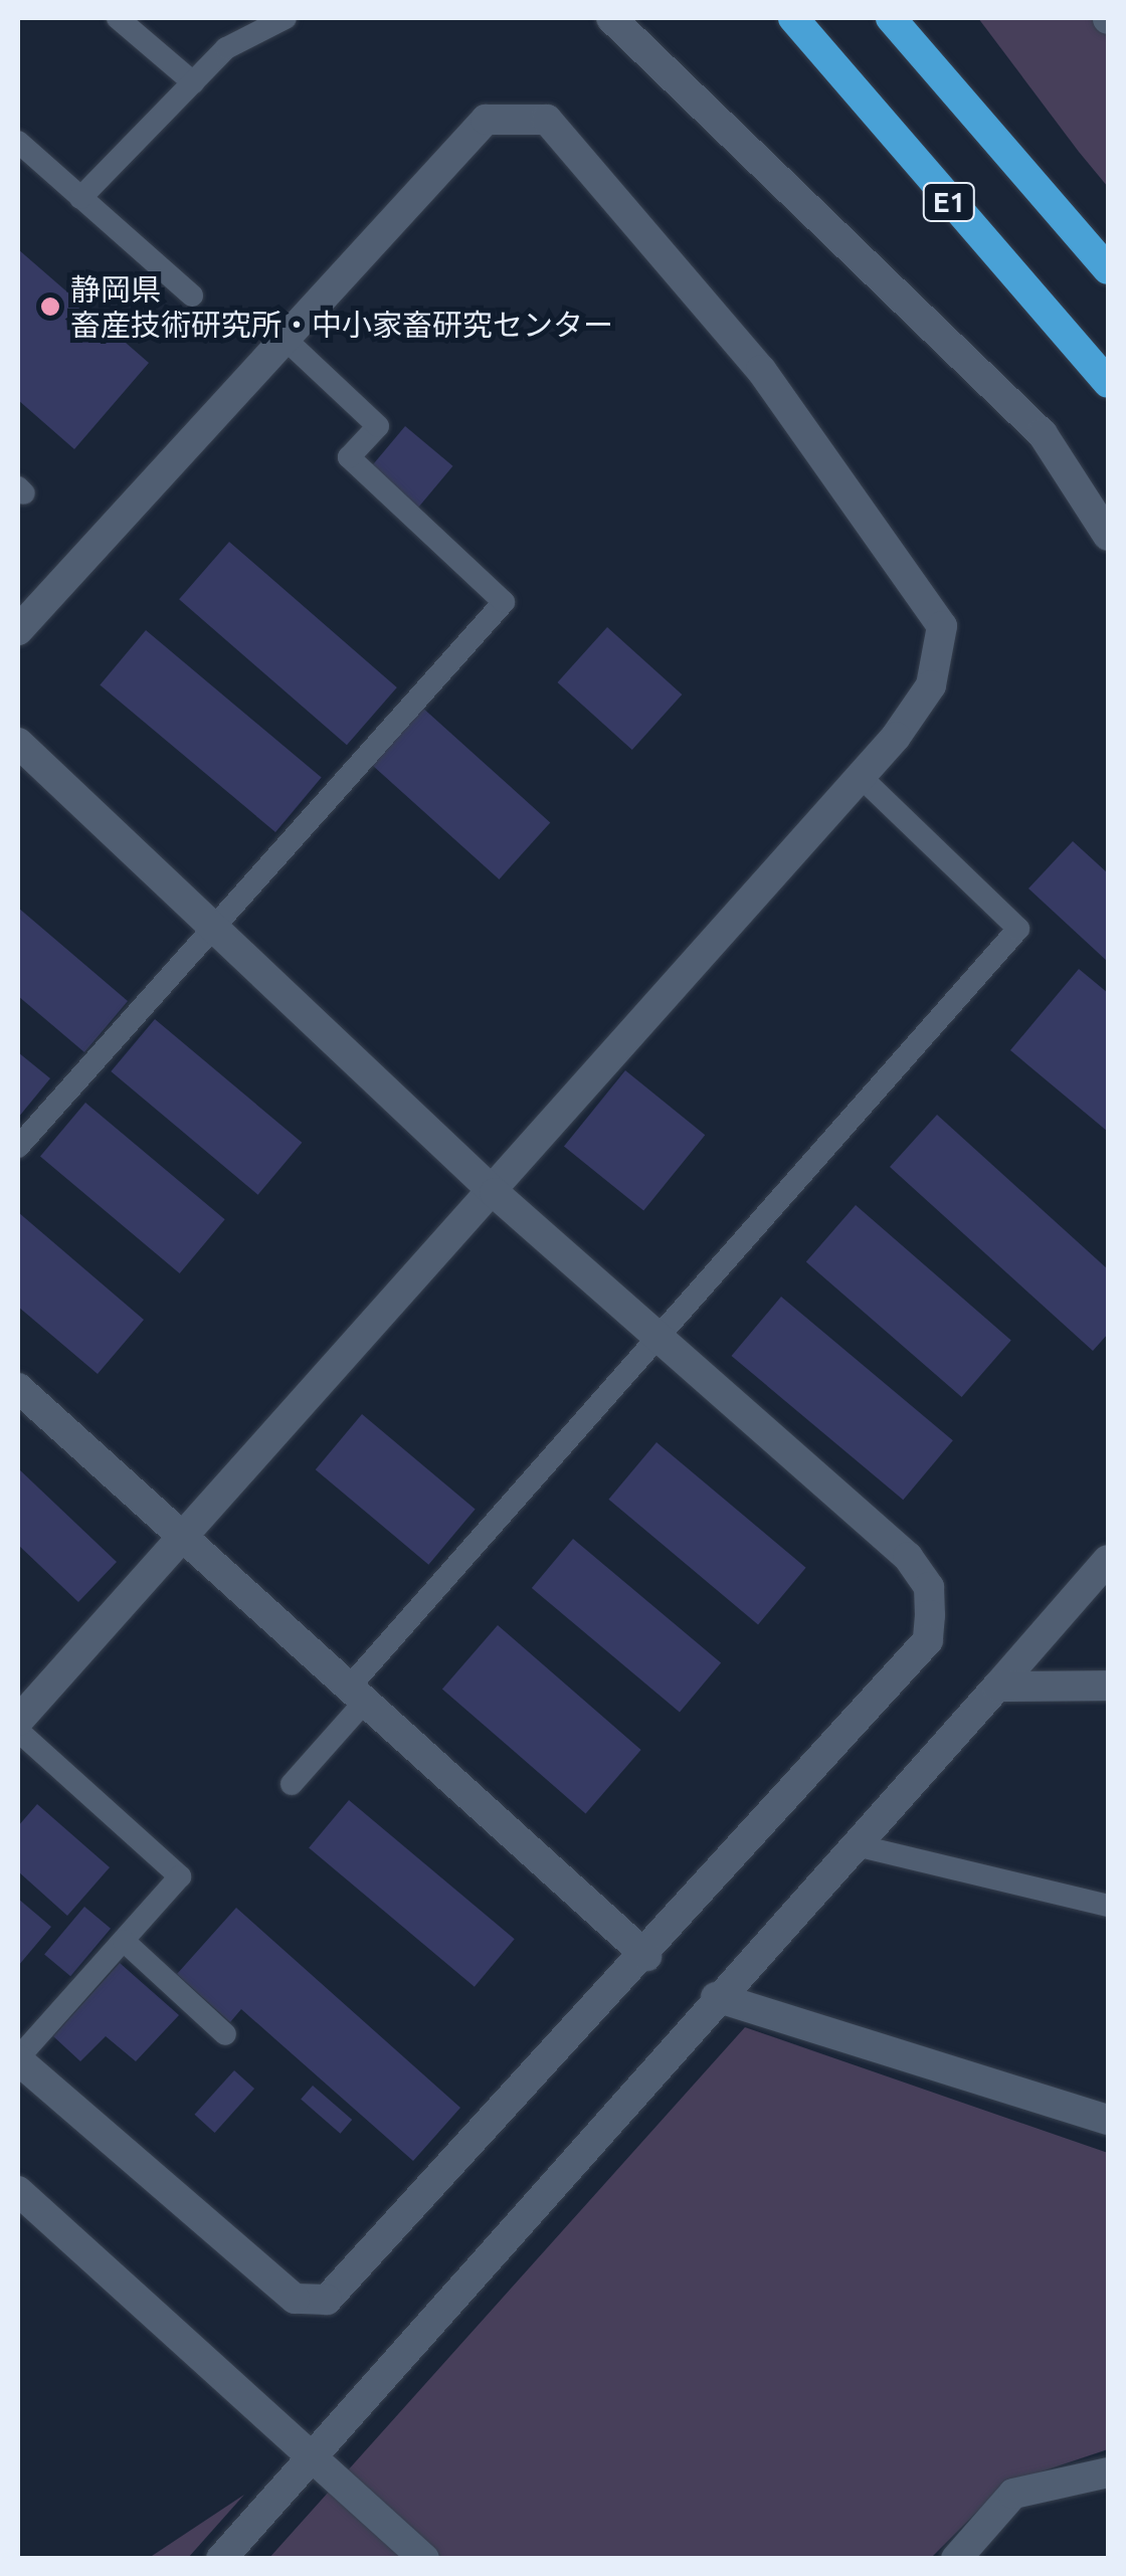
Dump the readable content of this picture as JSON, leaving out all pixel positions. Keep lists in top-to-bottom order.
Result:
{
  "streets": {
    "highway": ["E1"]
  },
  "places": ["静岡県 畜産技術研究所・中小家畜研究センター"]
}
